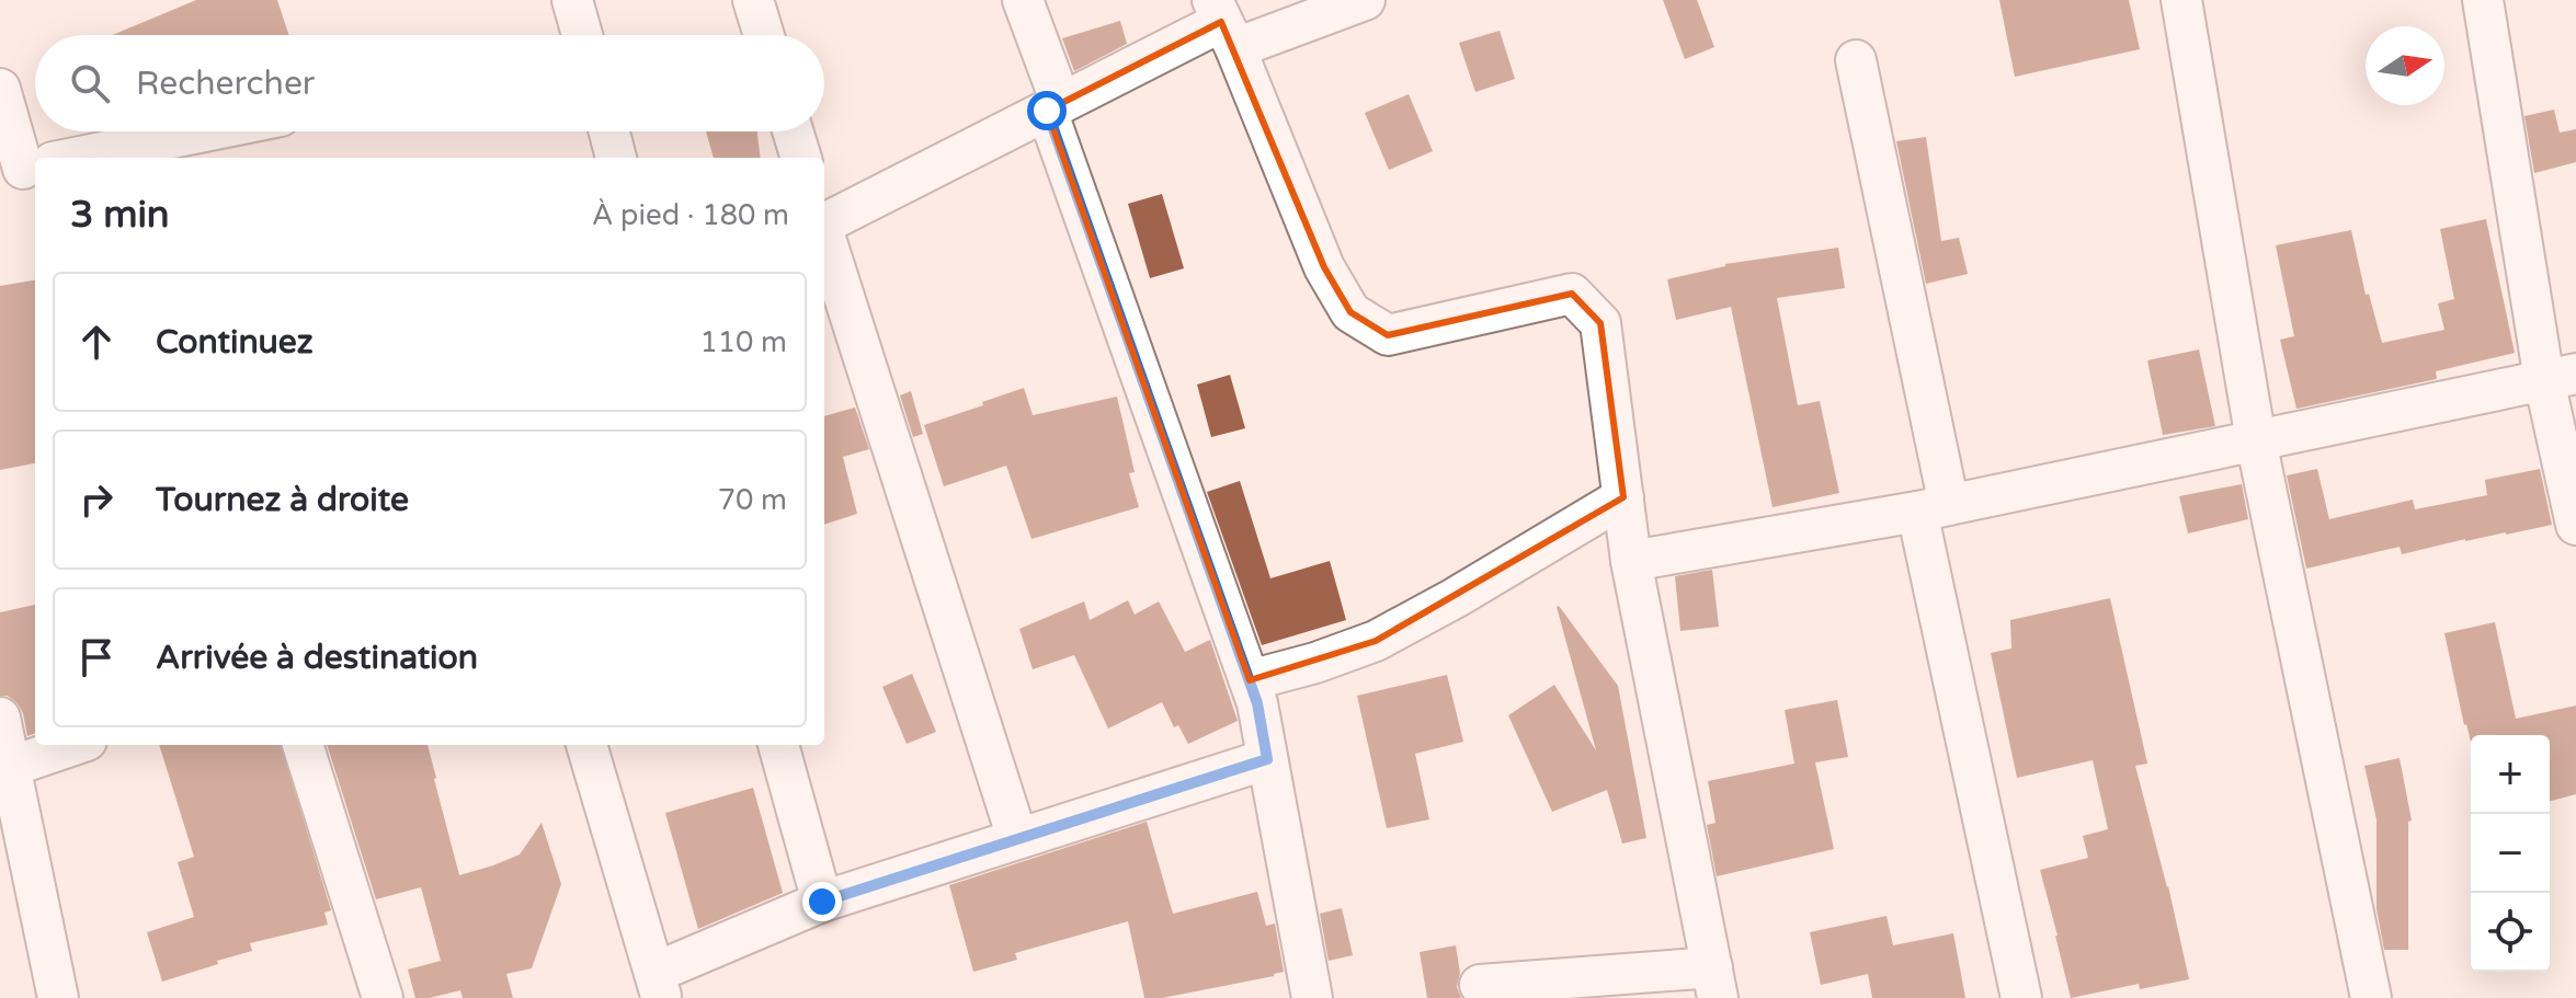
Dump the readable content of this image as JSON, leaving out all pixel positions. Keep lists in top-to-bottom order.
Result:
{
  "north": "right",
  "page": {
    "search": "Rechercher",
    "heading": ["3 min", "À pied · 180 m"],
    "list": [
      ["Continuez", "110 m"],
      ["Tournez à droite", "70 m"],
      "Arrivée à destination"
    ],
    "map_buttons": ["+", "−"]
  }
}
